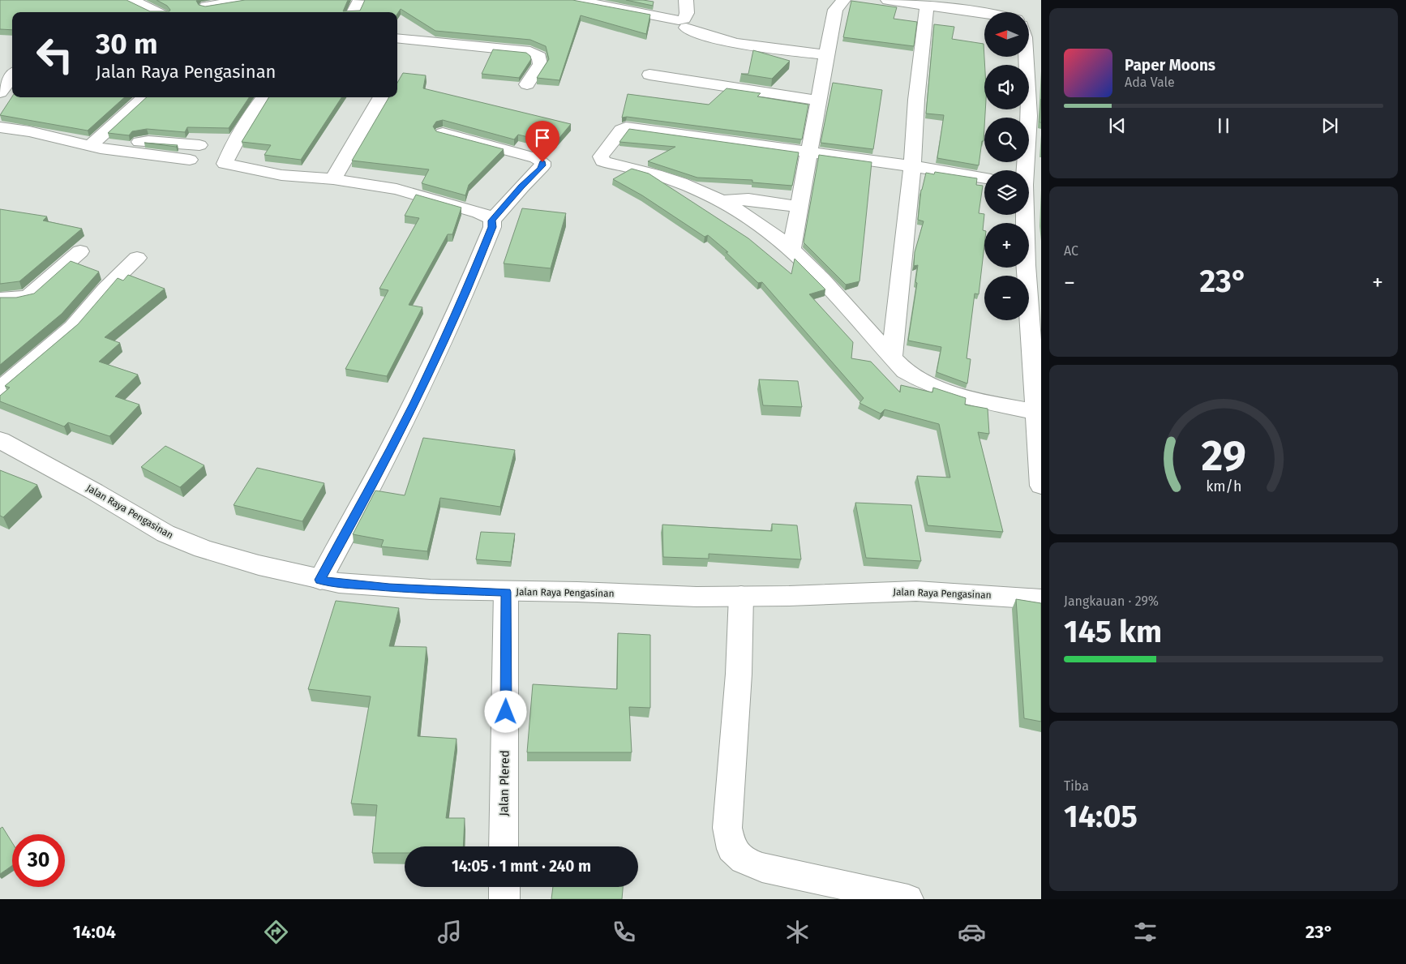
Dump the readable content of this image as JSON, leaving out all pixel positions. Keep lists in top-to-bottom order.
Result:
{
  "streets": {
    "street": ["Jalan Raya Pengasinan", "Jalan Plered"]
  },
  "crossings": [
    ["Jalan Raya Pengasinan", "Jalan Plered"]
  ],
  "north": "left",
  "page": {
    "map_buttons": ["+", "−"],
    "turn": ["30 m", "Jalan Raya Pengasinan"],
    "song": ["Paper Moons", "Ada Vale"],
    "tile": [
      "AC",
      ["Jangkauan · 29%", "145 km"],
      ["Tiba", "14:05"]
    ],
    "heat": ["−", "23°", "+"],
    "limit": "30",
    "trip": "14:05 · 1 mnt · 240 m",
    "tabs": ["14:04", "23°"],
    "gauge": ["29", "km/h"]
  }
}
